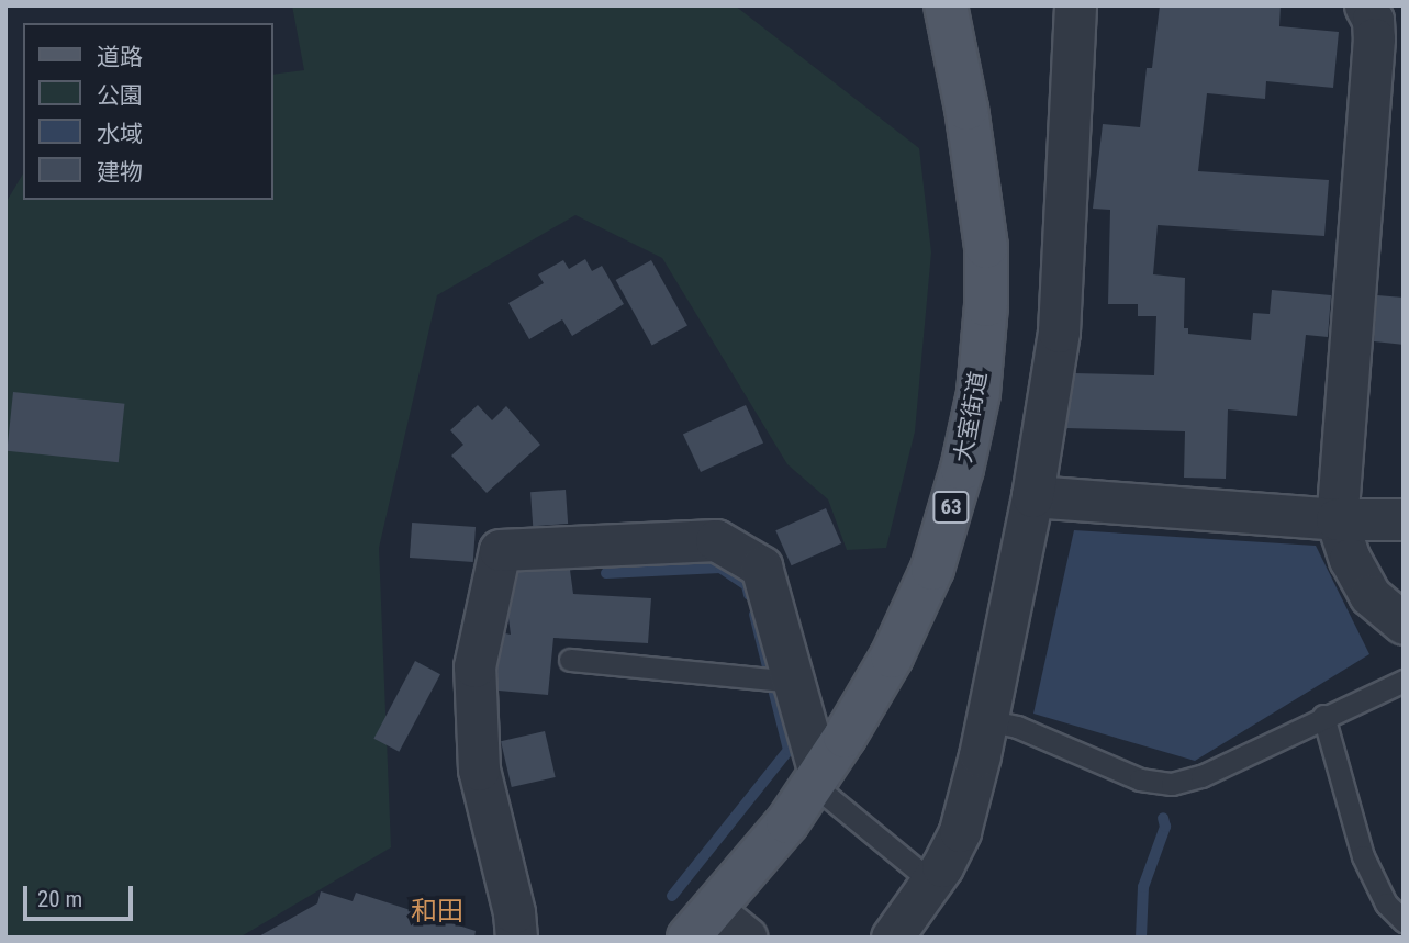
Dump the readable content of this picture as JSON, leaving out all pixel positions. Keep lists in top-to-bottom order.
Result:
{
  "streets": {
    "main road": ["大室街道", "63"]
  },
  "districts": ["和田"],
  "legend": [
    "道路",
    "公園",
    "水域",
    "建物"
  ],
  "scale_bar": "20 m"
}
